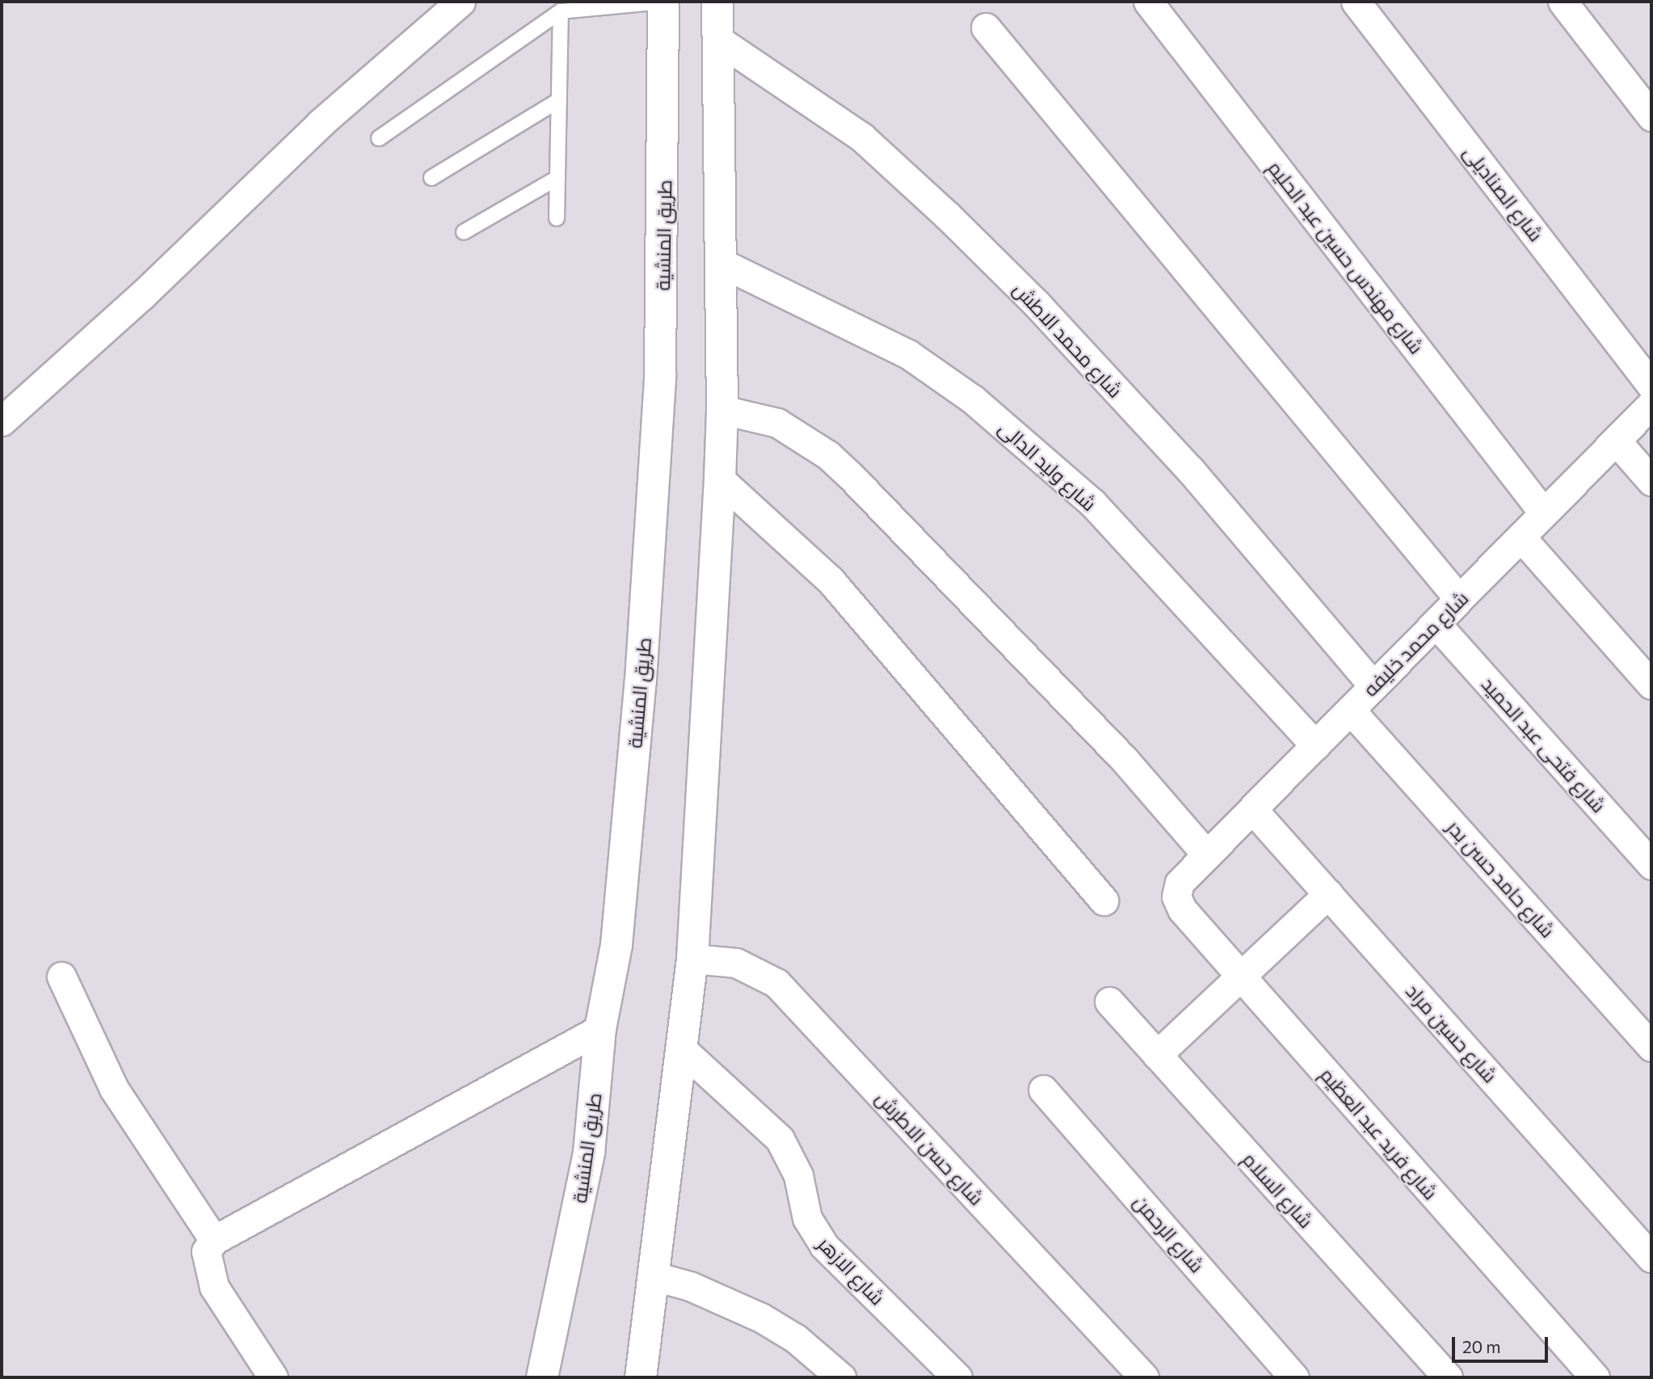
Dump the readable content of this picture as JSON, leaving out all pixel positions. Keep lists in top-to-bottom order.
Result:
{
  "streets": {
    "street": [
      "شارع الصناديلى",
      "طريق المنشية",
      "شارع مهندس حسين عبد الحليم",
      "شارع محمد الاطش",
      "شارع وليد الدالى",
      "شارع محمد خليفه",
      "شارع فتحى عبد الحميد",
      "شارع حامد حسن بدر",
      "شارع حسين مراد",
      "شارع فريد عبد العظيم",
      "شارع حسن الاطرش",
      "شارع السلام",
      "شارع الرحمن",
      "شارع الازهر"
    ]
  },
  "crossings": [
    ["شارع مهندس حسين عبد الحليم", "شارع محمد خليفه"],
    ["شارع محمد الاطش", "شارع محمد خليفه"],
    ["شارع وليد الدالى", "شارع محمد خليفه"],
    ["شارع محمد خليفه", "شارع فتحى عبد الحميد"],
    ["شارع محمد خليفه", "شارع حامد حسن بدر"],
    ["شارع محمد خليفه", "شارع حسين مراد"],
    ["شارع محمد خليفه", "شارع فريد عبد العظيم"]
  ],
  "scale_bar": "20 m"
}
